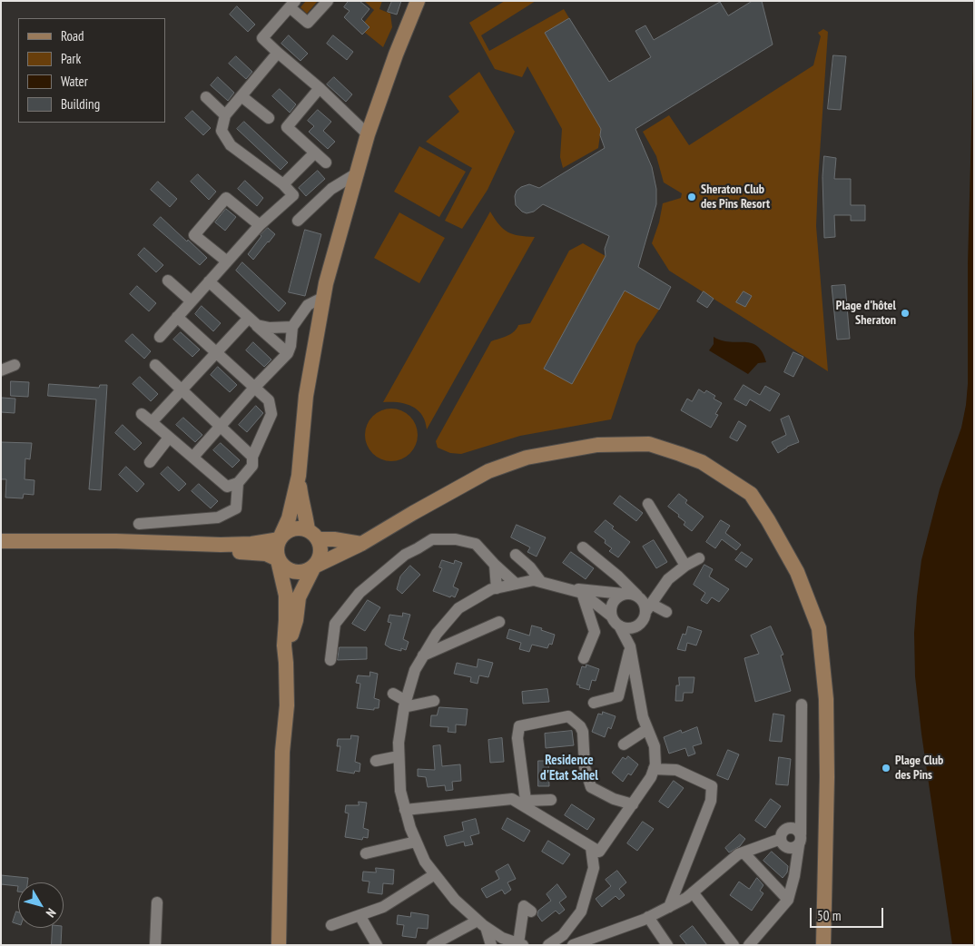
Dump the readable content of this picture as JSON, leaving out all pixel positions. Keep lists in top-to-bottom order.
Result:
{
  "districts": ["Residence d'Etat Sahel"],
  "places": ["Sheraton Club des Pins Resort", "Plage d'hôtel Sheraton", "Plage Club des Pins"],
  "legend": [
    "Road",
    "Park",
    "Water",
    "Building"
  ],
  "scale_bar": "50 m",
  "north": "bottom right"
}
